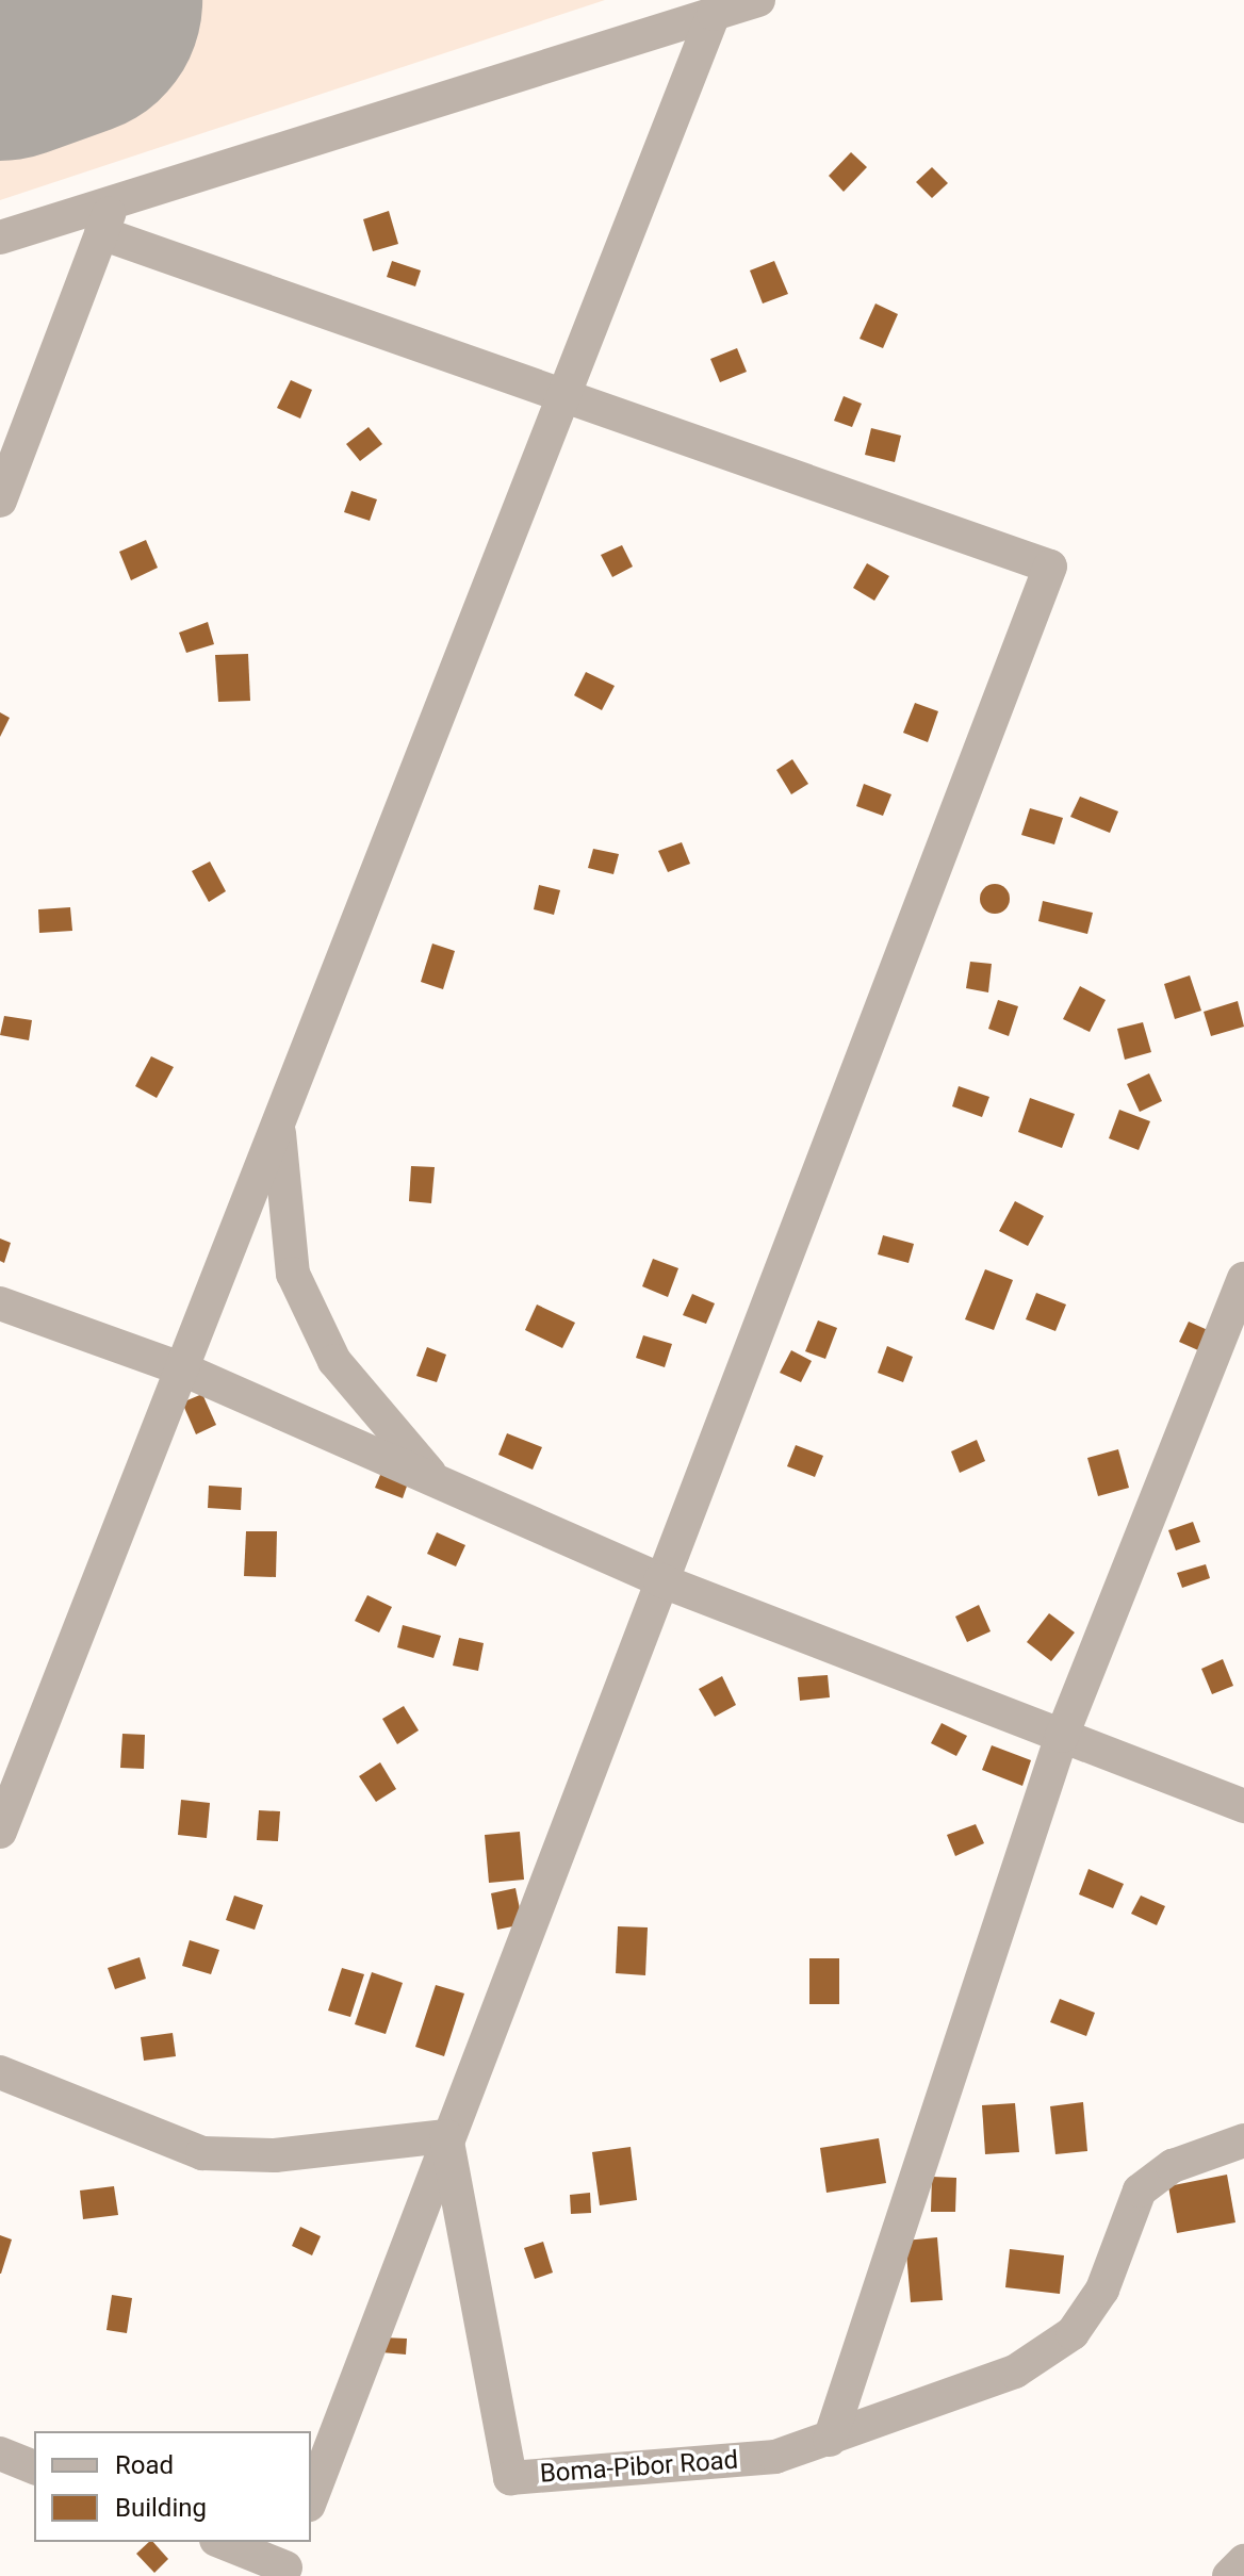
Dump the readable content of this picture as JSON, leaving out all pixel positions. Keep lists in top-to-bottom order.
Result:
{
  "streets": {
    "street": ["Boma-Pibor Road"]
  },
  "legend": ["Road", "Building"]
}
